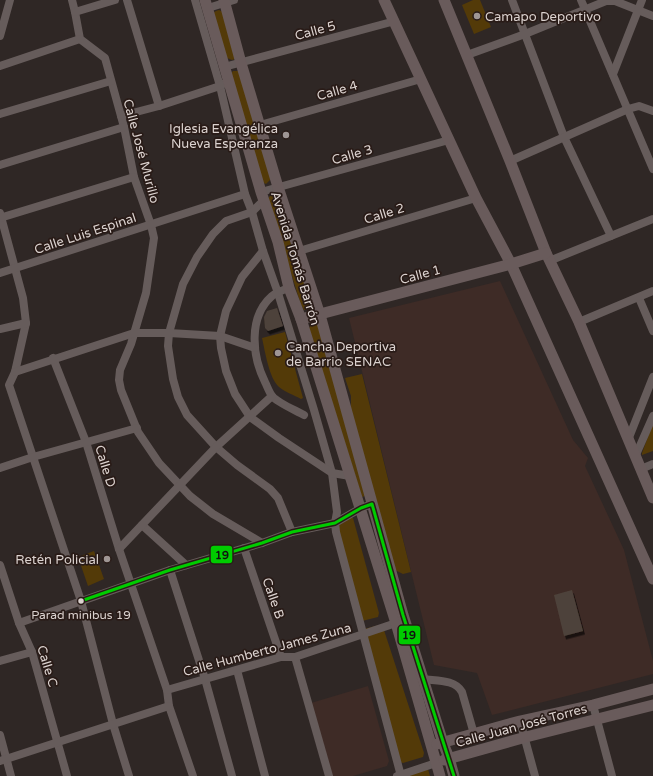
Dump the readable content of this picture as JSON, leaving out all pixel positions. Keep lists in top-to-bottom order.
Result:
{
  "streets": {
    "main road": ["Avenida Tomás Barrón", "Calle 1", "Calle Juan José Torres"],
    "street": [
      "Calle 5",
      "Calle 4",
      "Calle José Murillo",
      "Calle 3",
      "Calle 2",
      "Calle Luis Espinal",
      "Calle D",
      "Calle B",
      "Calle Humberto James Zuna",
      "Calle C"
    ]
  },
  "crossings": [
    ["Calle 5", "Avenida Tomás Barrón"],
    ["Calle 4", "Avenida Tomás Barrón"],
    ["Calle José Murillo", "Calle Luis Espinal"],
    ["Calle 3", "Avenida Tomás Barrón"],
    ["Calle 2", "Avenida Tomás Barrón"],
    ["Avenida Tomás Barrón", "Calle 1"],
    ["Avenida Tomás Barrón", "Calle Humberto James Zuna"],
    ["Avenida Tomás Barrón", "Calle Juan José Torres"],
    ["Calle D", "Calle Humberto James Zuna"],
    ["Calle B", "Calle Humberto James Zuna"]
  ],
  "places": [
    "Camapo Deportivo",
    "Iglesia Evangélica Nueva Esperanza",
    "Cancha Deportiva de Barrio SENAC",
    "Retén Policial",
    "Parad minibus 19"
  ],
  "lines": ["transit line 19"]
}
